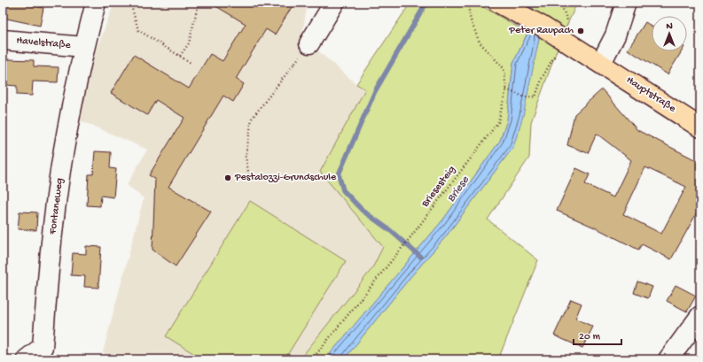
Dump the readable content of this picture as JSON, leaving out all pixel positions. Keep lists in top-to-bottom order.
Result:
{
  "streets": {
    "main road": ["Hauptstraße"],
    "street": ["Havelstraße", "Fontaneweg"],
    "path": ["Briesesteig"]
  },
  "crossings": [
    ["Havelstraße", "Fontaneweg"]
  ],
  "water": ["Briese"],
  "places": ["Peter Raupach", "Pestalozzi-Grundschule"],
  "scale_bar": "20 m",
  "north": "top"
}
